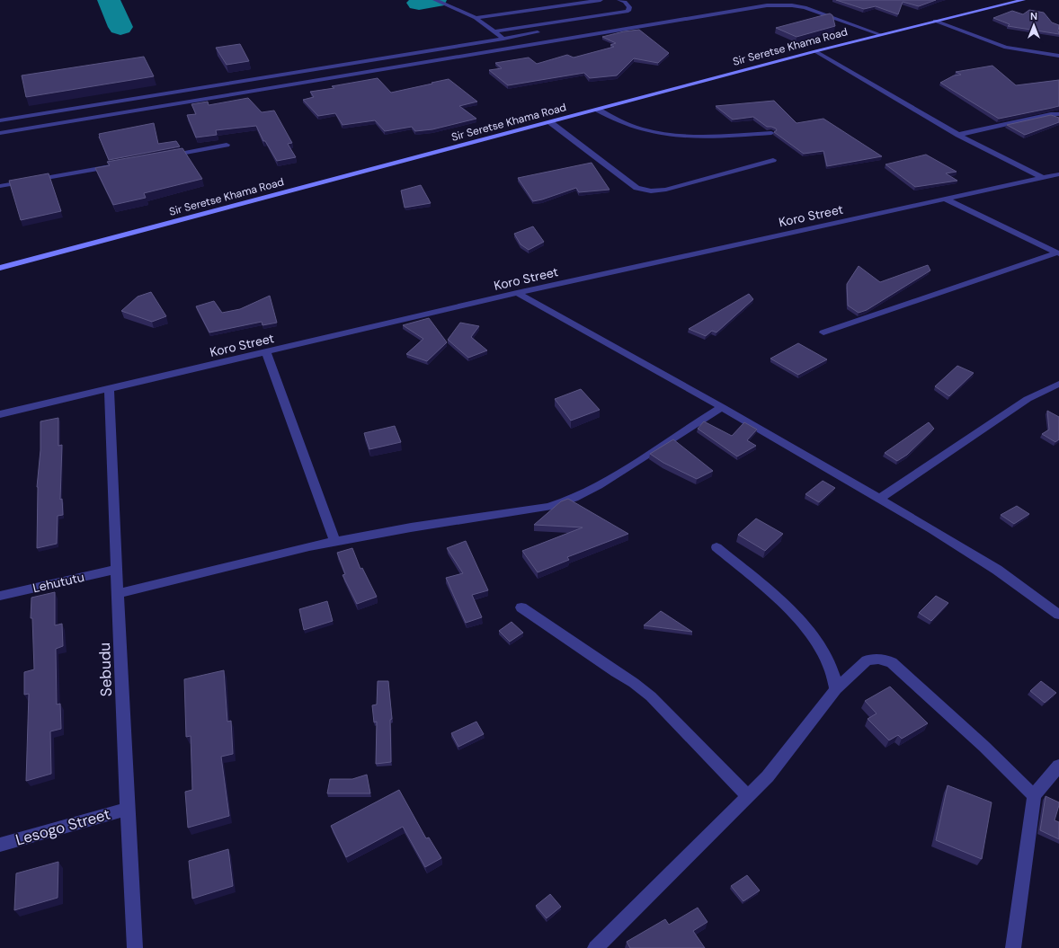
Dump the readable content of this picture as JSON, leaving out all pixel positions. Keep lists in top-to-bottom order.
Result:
{
  "streets": {
    "main road": ["Sir Seretse Khama Road"],
    "street": [
      "Koro Street",
      "Lehututu",
      "Sebudu",
      "Lesogo Street"
    ]
  },
  "crossings": [
    ["Koro Street", "Sebudu"],
    ["Lehututu", "Sebudu"],
    ["Sebudu", "Lesogo Street"]
  ],
  "north": "top"
}
